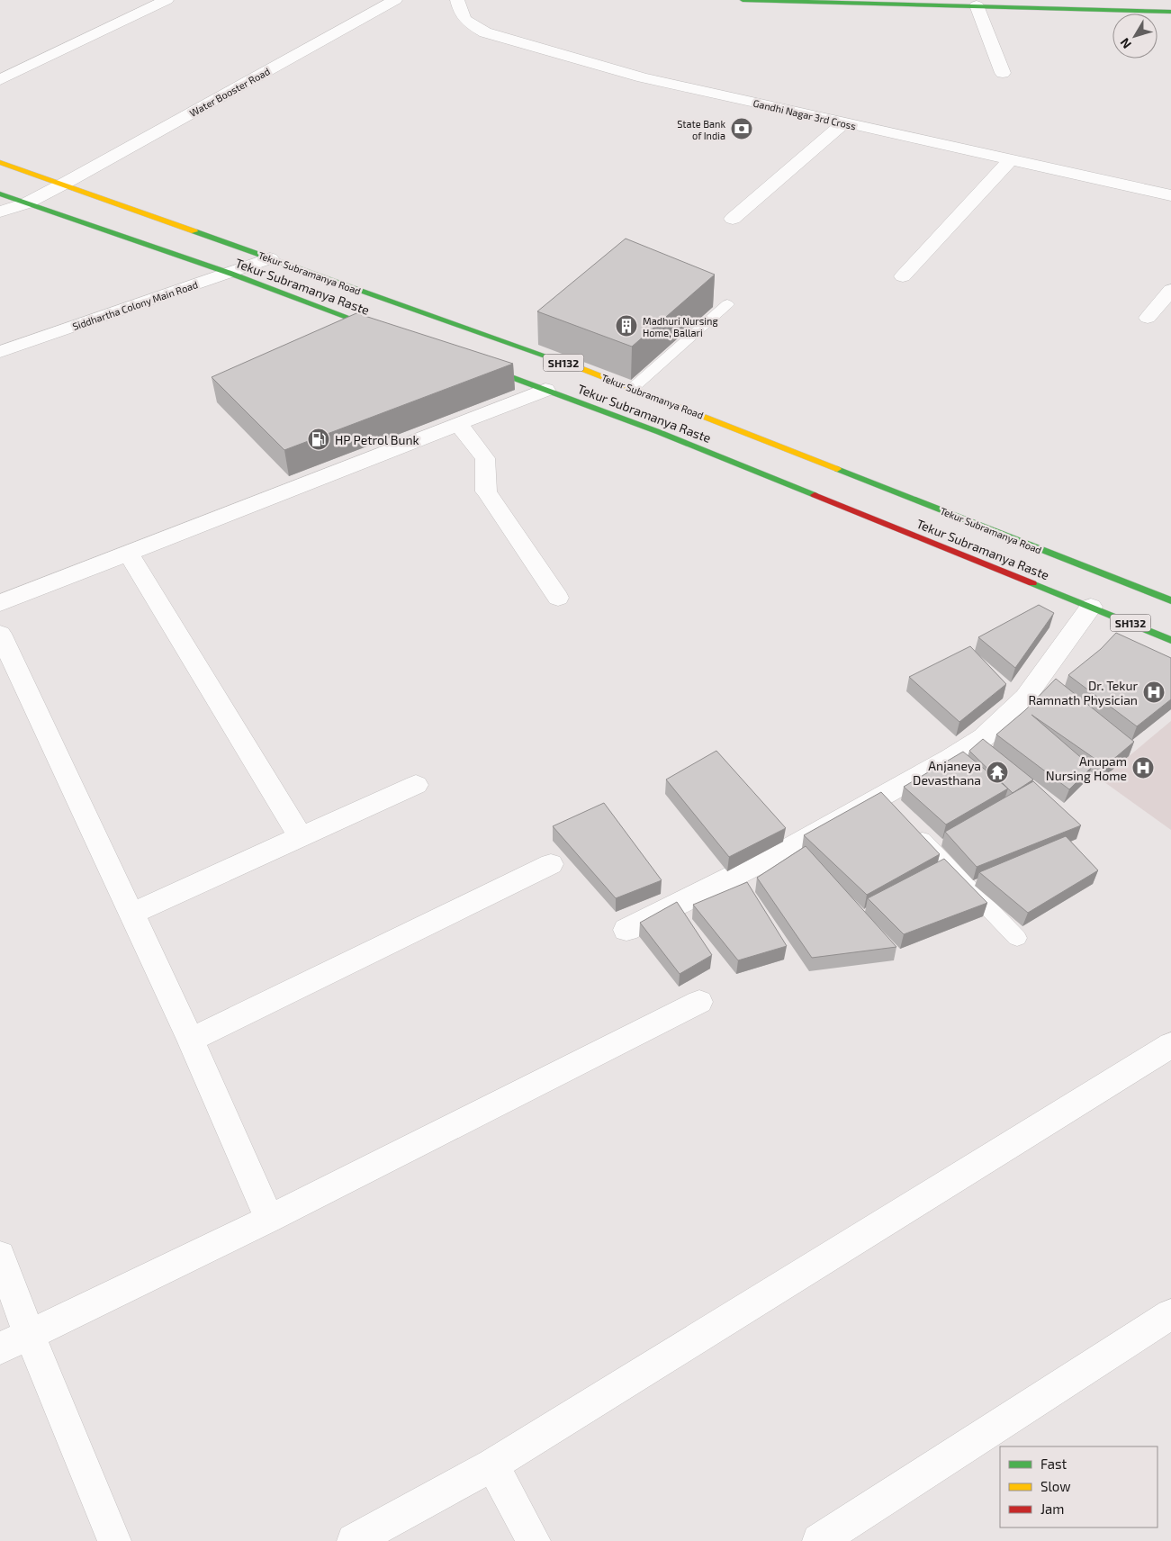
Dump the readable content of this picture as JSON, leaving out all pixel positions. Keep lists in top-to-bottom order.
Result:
{
  "streets": {
    "main road": ["Tekur Subramanya Road", "Tekur Subramanya Raste", "SH132"],
    "street": ["Water Booster Road", "Gandhi Nagar 3rd Cross", "Siddhartha Colony Main Road"]
  },
  "crossings": [
    ["Water Booster Road", "Tekur Subramanya Road"],
    ["Water Booster Road", "Tekur Subramanya Raste"],
    ["Tekur Subramanya Road", "Siddhartha Colony Main Road"],
    ["Tekur Subramanya Raste", "Siddhartha Colony Main Road"]
  ],
  "places": {
    "bank": ["State Bank of India"],
    "building": ["Madhuri Nursing Home, Ballari"],
    "fuel station": ["HP Petrol Bunk"],
    "hospital": ["Dr. Tekur Ramnath Physician", "Anupam Nursing Home"],
    "temple": ["Anjaneya Devasthana"]
  },
  "legend": ["Fast", "Slow", "Jam"],
  "north": "bottom left"
}
